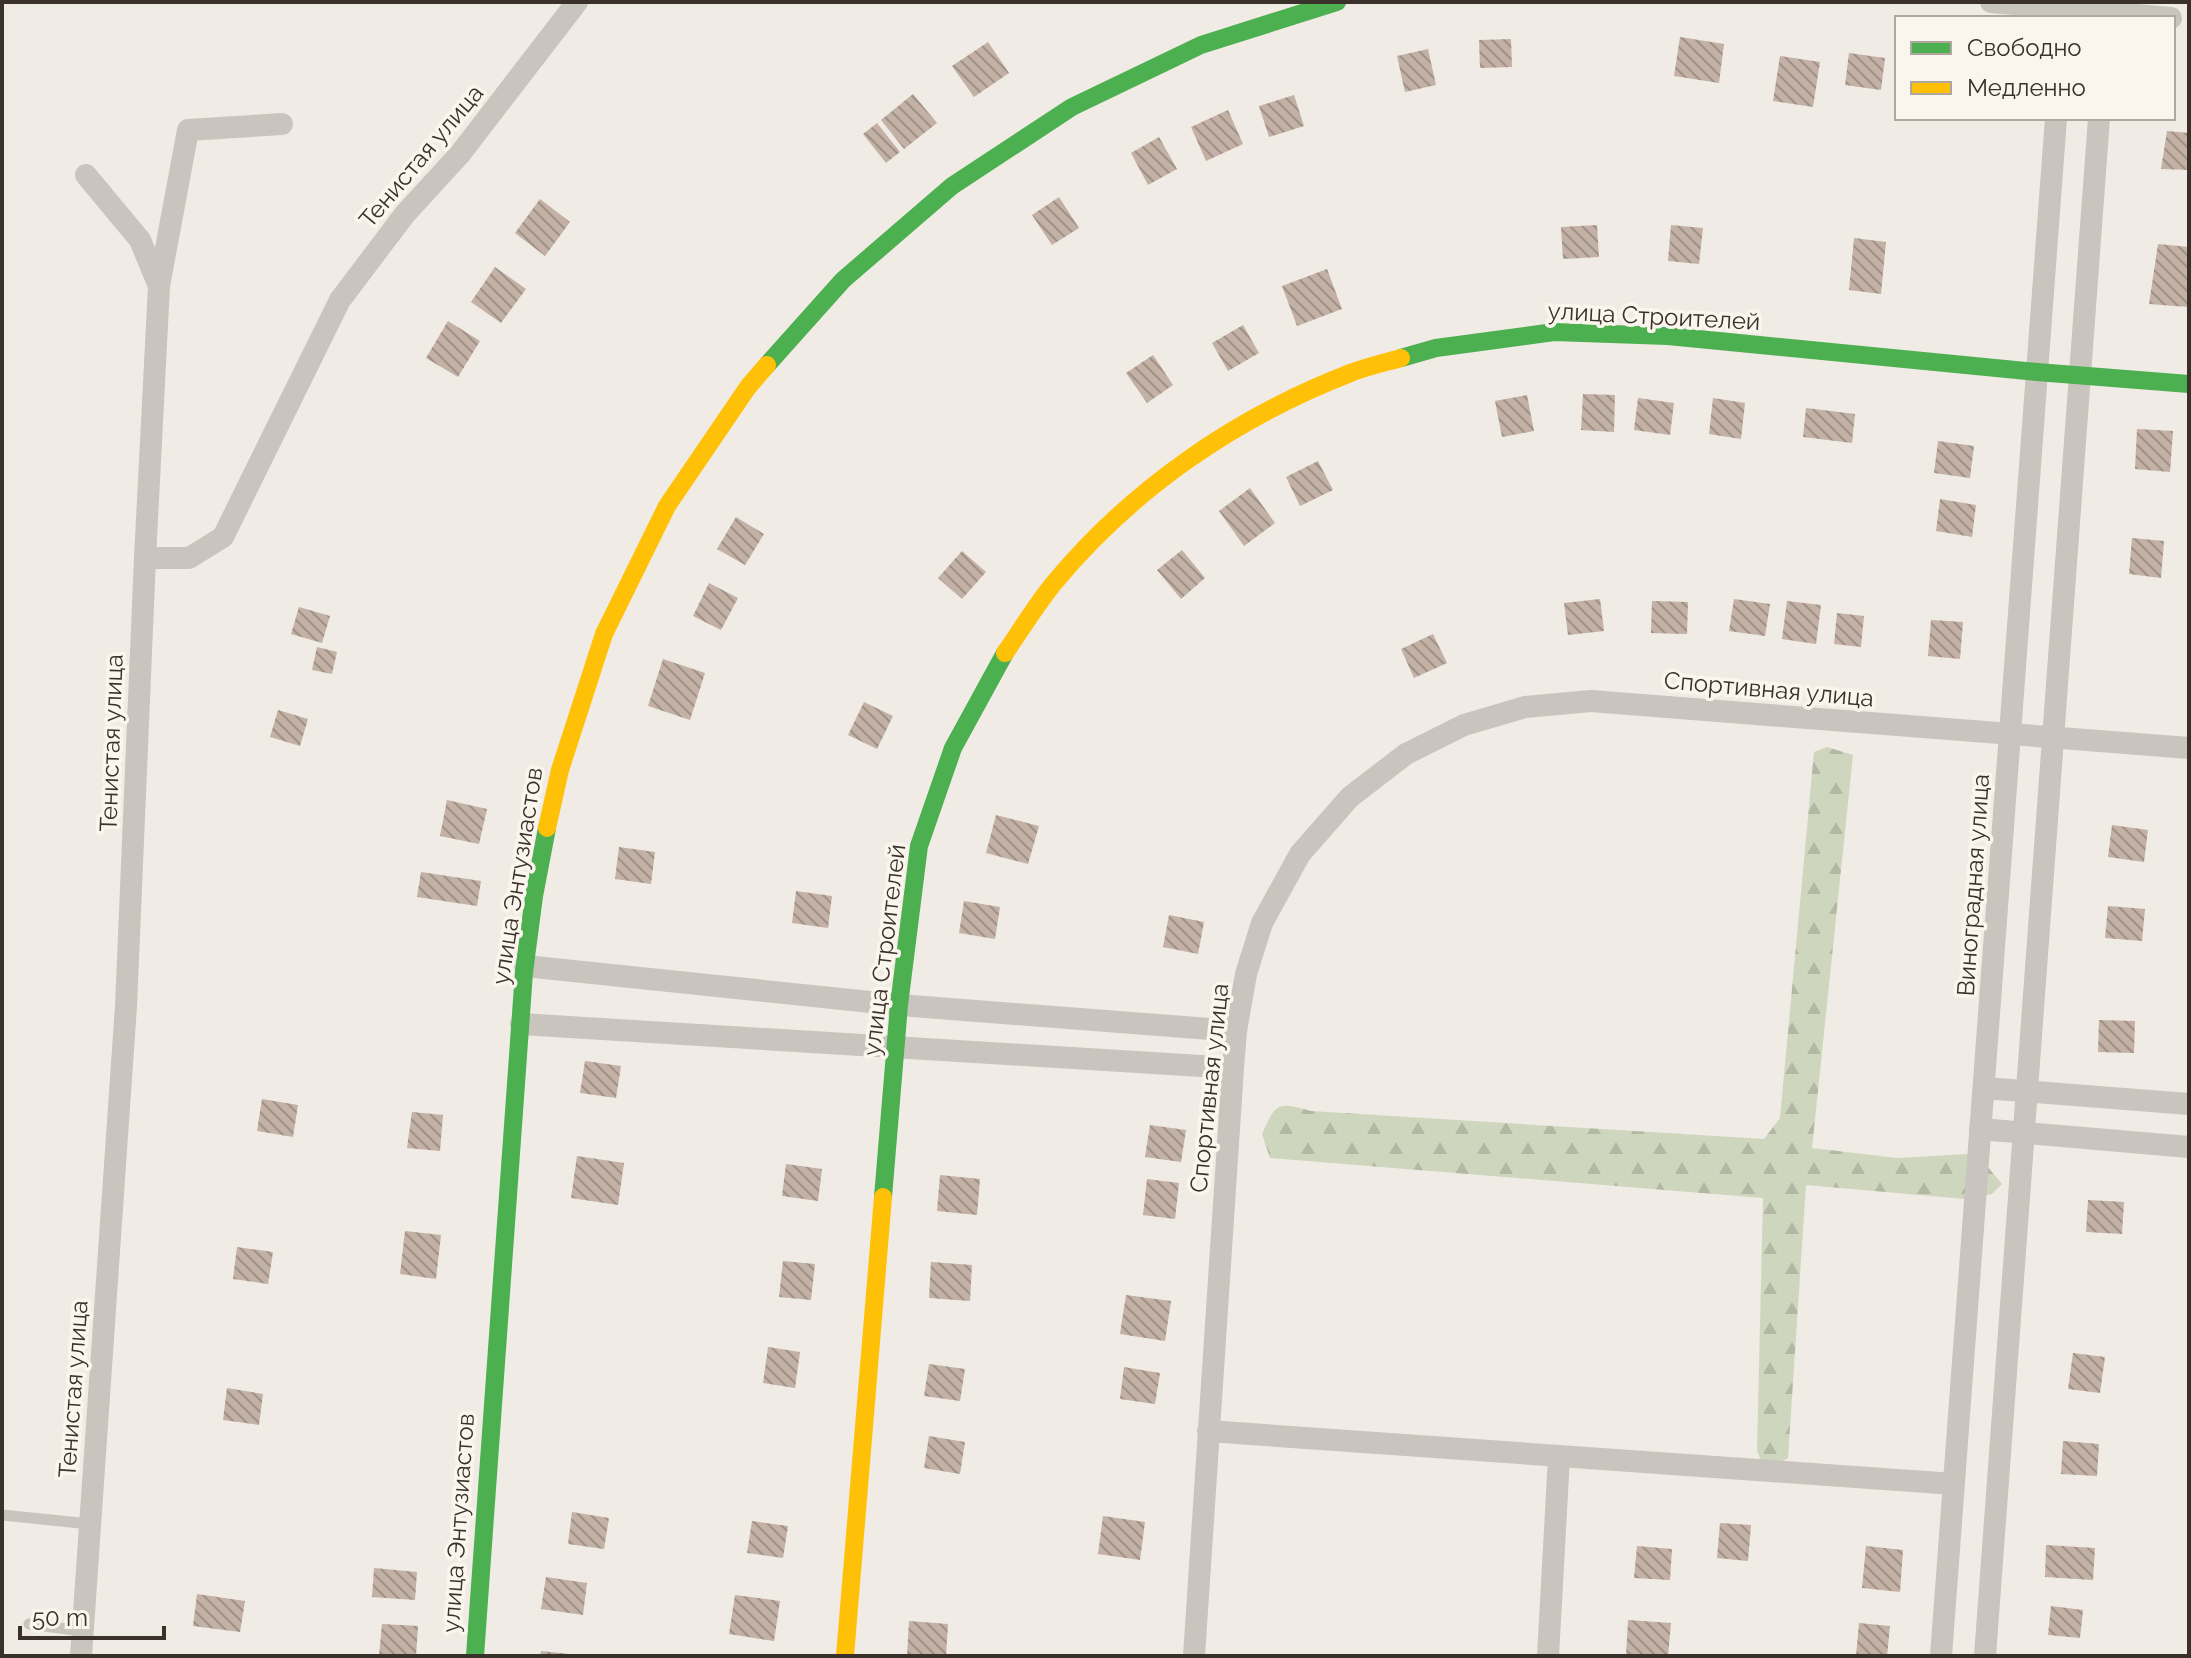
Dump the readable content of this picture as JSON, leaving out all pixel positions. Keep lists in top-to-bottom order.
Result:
{
  "streets": {
    "street": [
      "Тенистая улица",
      "улица Строителей",
      "Спортивная улица",
      "улица Энтузиастов",
      "Виноградная улица"
    ]
  },
  "crossings": [
    ["улица Строителей", "Виноградная улица"],
    ["Спортивная улица", "Виноградная улица"]
  ],
  "legend": ["Свободно", "Медленно"],
  "scale_bar": "50 m"
}
